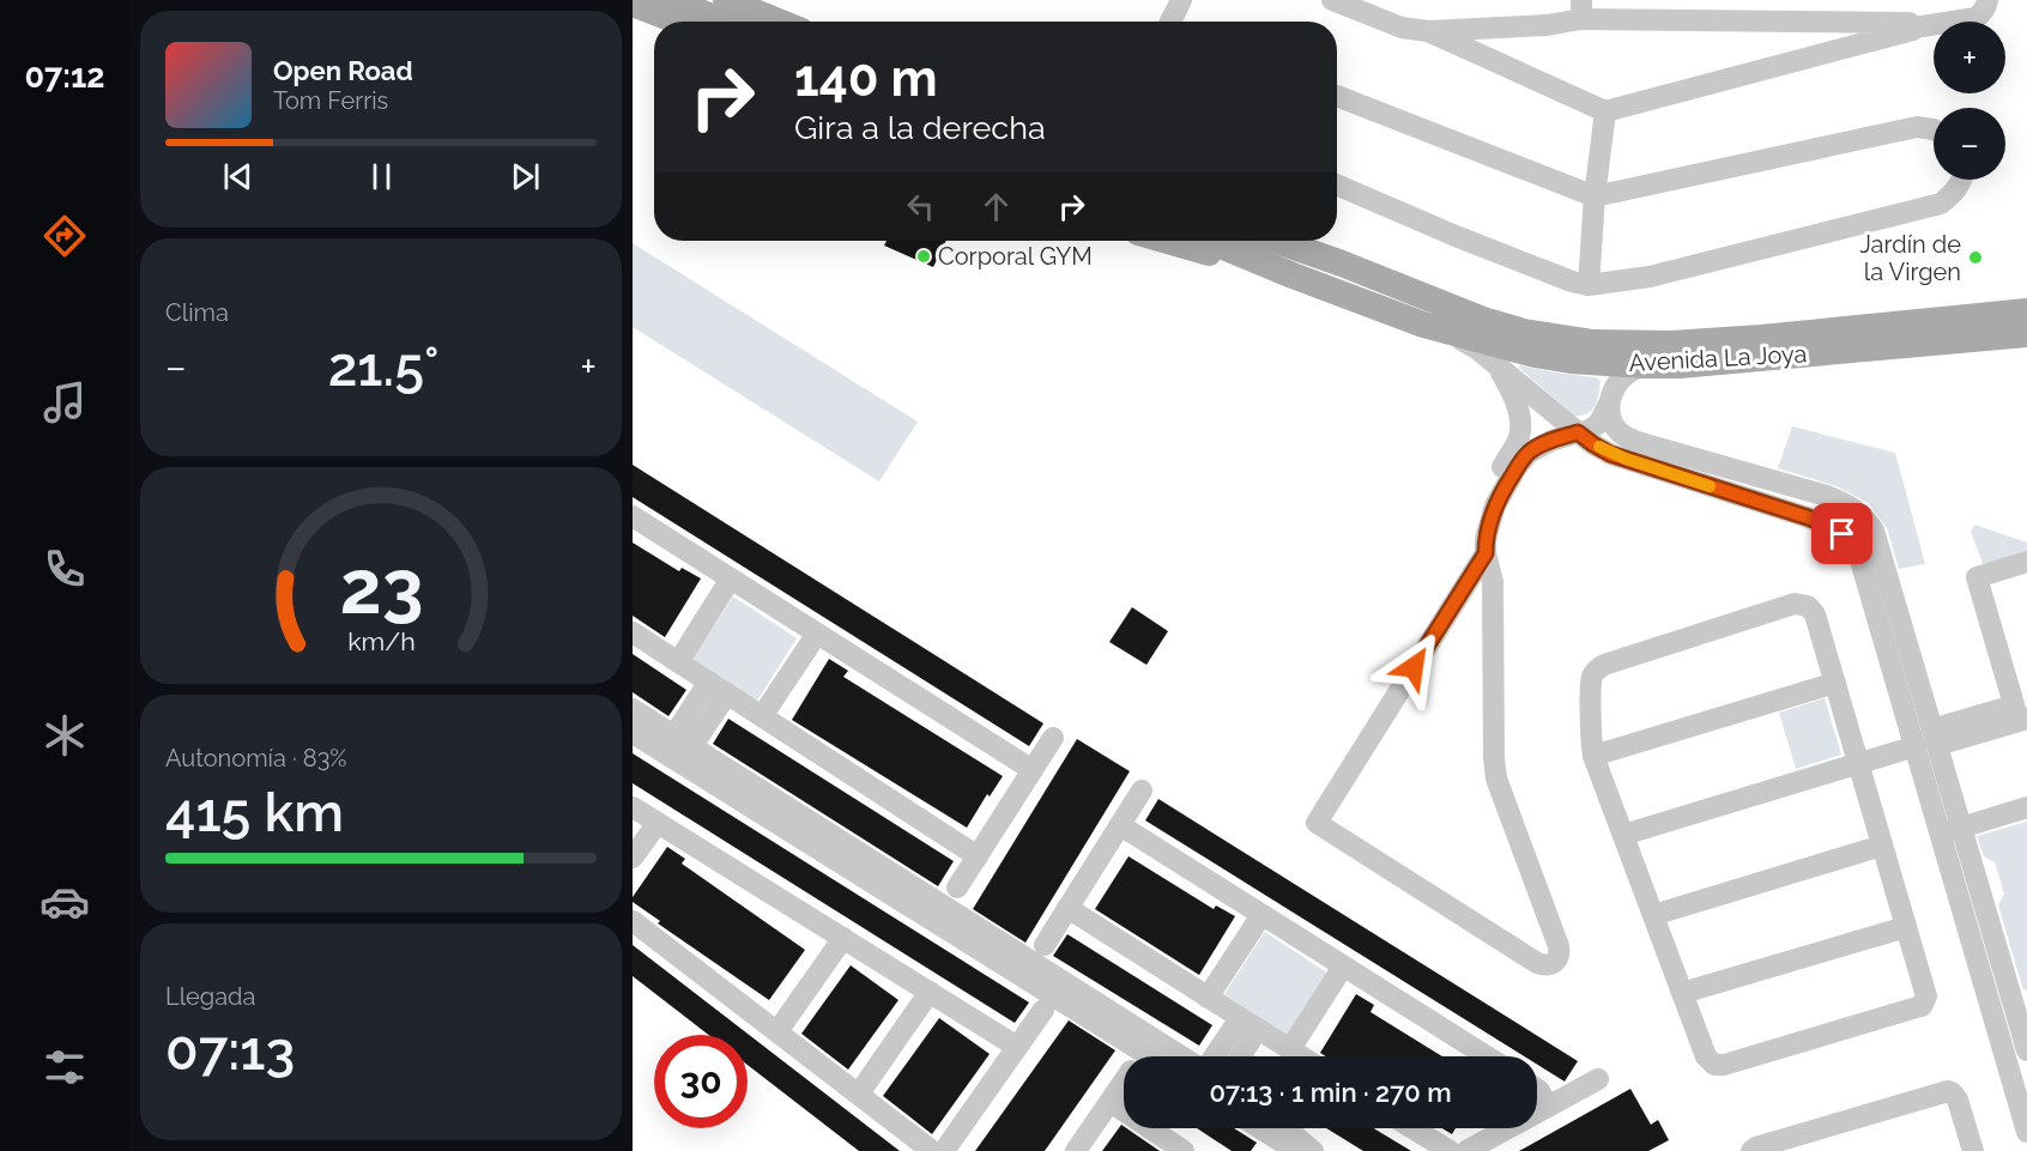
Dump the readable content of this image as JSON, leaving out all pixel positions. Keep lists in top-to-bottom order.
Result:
{
  "streets": {
    "main road": ["Avenida La Joya"]
  },
  "places": ["Corporal GYM", "Jardín de la Virgen"],
  "page": {
    "tabs": "07:12",
    "map_buttons": ["+", "−"],
    "turn": ["140 m", "Gira a la derecha"],
    "song": ["Open Road", "Tom Ferris"],
    "tile": [
      "Clima",
      ["Autonomía · 83%", "415 km"],
      ["Llegada", "07:13"]
    ],
    "heat": ["−", "21.5°", "+"],
    "limit": "30",
    "trip": "07:13 · 1 min · 270 m",
    "gauge": ["23", "km/h"]
  }
}
